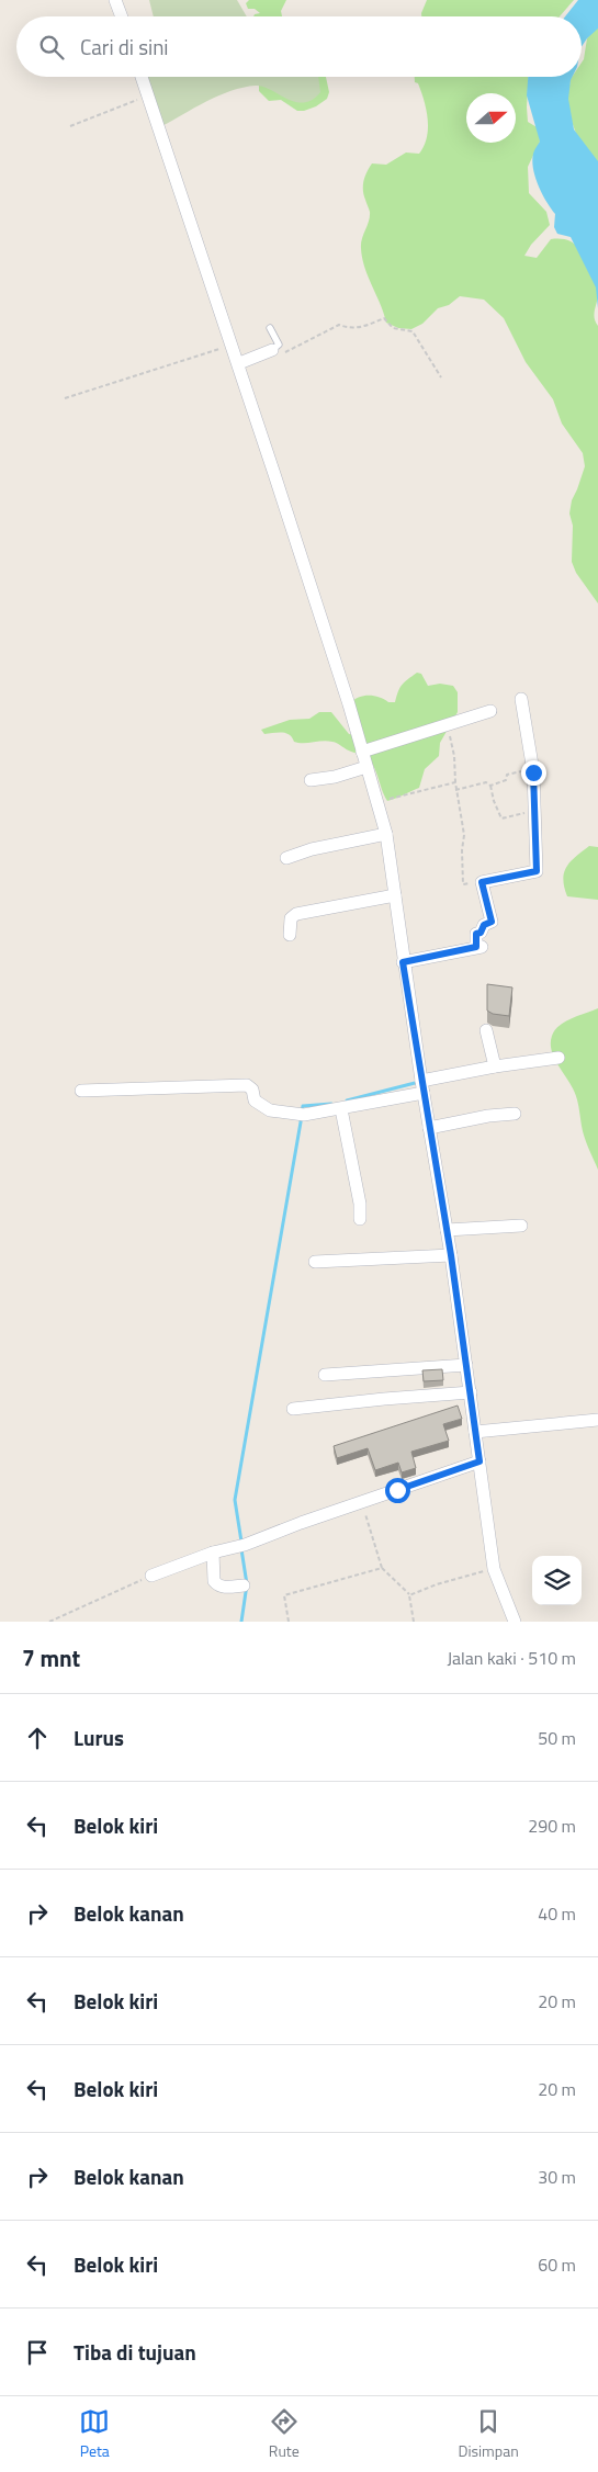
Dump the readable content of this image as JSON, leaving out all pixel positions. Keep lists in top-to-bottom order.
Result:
{
  "north": "right",
  "page": {
    "search": "Cari di sini",
    "heading": ["7 mnt", "Jalan kaki · 510 m"],
    "list": [
      ["Lurus", "50 m"],
      ["Belok kiri", "290 m"],
      ["Belok kanan", "40 m"],
      ["Belok kiri", "20 m"],
      ["Belok kiri", "20 m"],
      ["Belok kanan", "30 m"],
      ["Belok kiri", "60 m"],
      "Tiba di tujuan"
    ],
    "nav": ["Peta", "Rute", "Disimpan"]
  }
}
